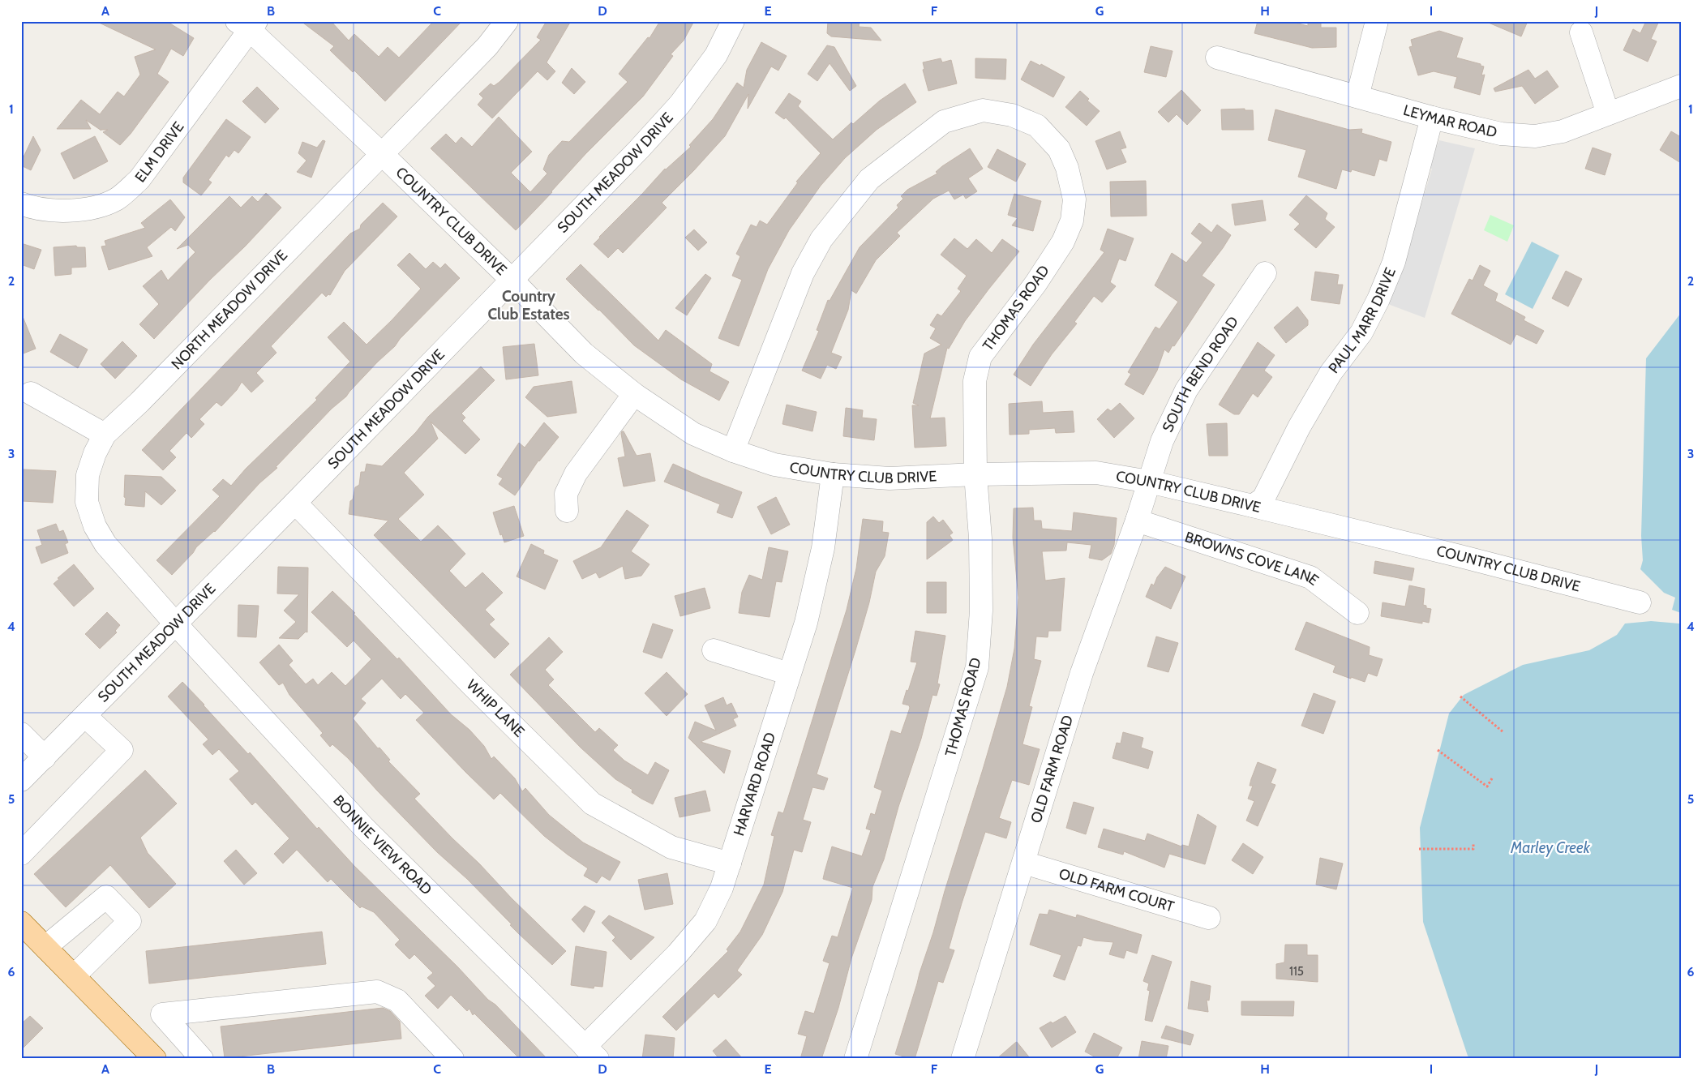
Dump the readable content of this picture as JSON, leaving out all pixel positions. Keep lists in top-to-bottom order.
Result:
{
  "streets": {
    "street": [
      "LEYMAR ROAD",
      "ELM DRIVE",
      "SOUTH MEADOW DRIVE",
      "COUNTRY CLUB DRIVE",
      "THOMAS ROAD",
      "NORTH MEADOW DRIVE",
      "PAUL MARR DRIVE",
      "SOUTH BEND ROAD",
      "BROWNS COVE LANE",
      "WHIP LANE",
      "OLD FARM ROAD",
      "HARVARD ROAD",
      "BONNIE VIEW ROAD",
      "OLD FARM COURT"
    ]
  },
  "crossings": [
    ["LEYMAR ROAD", "PAUL MARR DRIVE"],
    ["ELM DRIVE", "COUNTRY CLUB DRIVE"],
    ["SOUTH MEADOW DRIVE", "COUNTRY CLUB DRIVE"],
    ["SOUTH MEADOW DRIVE", "NORTH MEADOW DRIVE"],
    ["SOUTH MEADOW DRIVE", "WHIP LANE"],
    ["SOUTH MEADOW DRIVE", "BONNIE VIEW ROAD"],
    ["COUNTRY CLUB DRIVE", "THOMAS ROAD"],
    ["COUNTRY CLUB DRIVE", "NORTH MEADOW DRIVE"],
    ["COUNTRY CLUB DRIVE", "PAUL MARR DRIVE"],
    ["COUNTRY CLUB DRIVE", "SOUTH BEND ROAD"],
    ["COUNTRY CLUB DRIVE", "OLD FARM ROAD"],
    ["COUNTRY CLUB DRIVE", "HARVARD ROAD"],
    ["NORTH MEADOW DRIVE", "BONNIE VIEW ROAD"],
    ["SOUTH BEND ROAD", "OLD FARM ROAD"],
    ["BROWNS COVE LANE", "OLD FARM ROAD"],
    ["WHIP LANE", "HARVARD ROAD"],
    ["OLD FARM ROAD", "OLD FARM COURT"],
    ["HARVARD ROAD", "BONNIE VIEW ROAD"]
  ],
  "districts": ["Country Club Estates"],
  "water": ["Marley Creek"],
  "house_numbers": ["115"],
  "grid": {
    "columns": [
      "A",
      "B",
      "C",
      "D",
      "E",
      "F",
      "G",
      "H",
      "I",
      "J"
    ],
    "rows": [
      "1",
      "2",
      "3",
      "4",
      "5",
      "6"
    ]
  }
}
